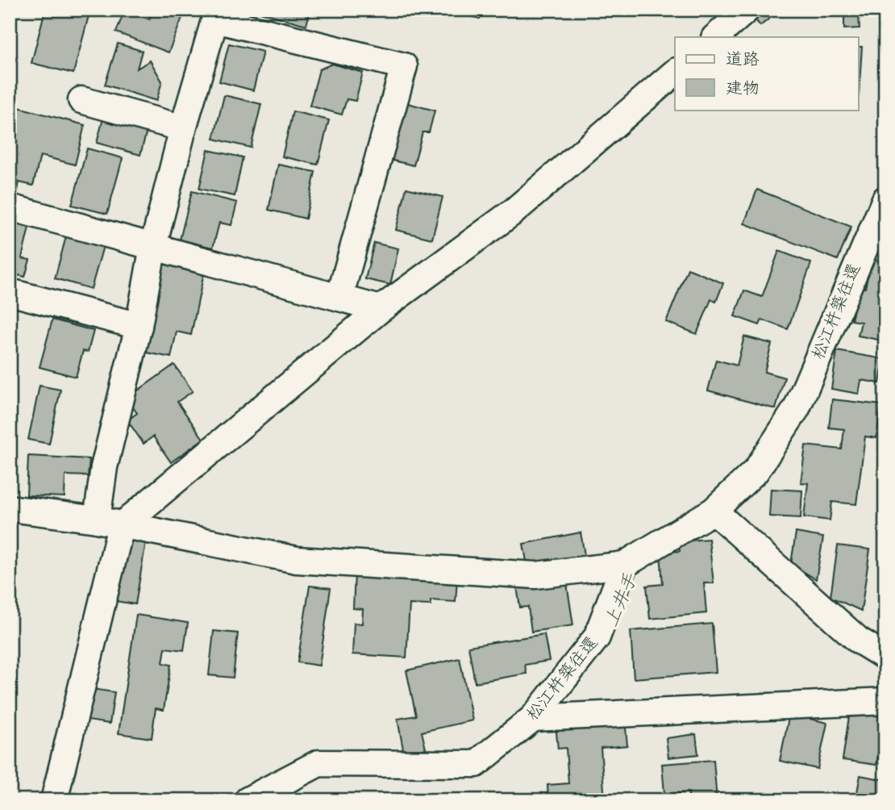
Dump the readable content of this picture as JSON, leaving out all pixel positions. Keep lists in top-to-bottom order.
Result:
{
  "streets": {
    "street": ["松江杵築往還"]
  },
  "water": ["上井手"],
  "legend": ["道路", "建物"]
}
